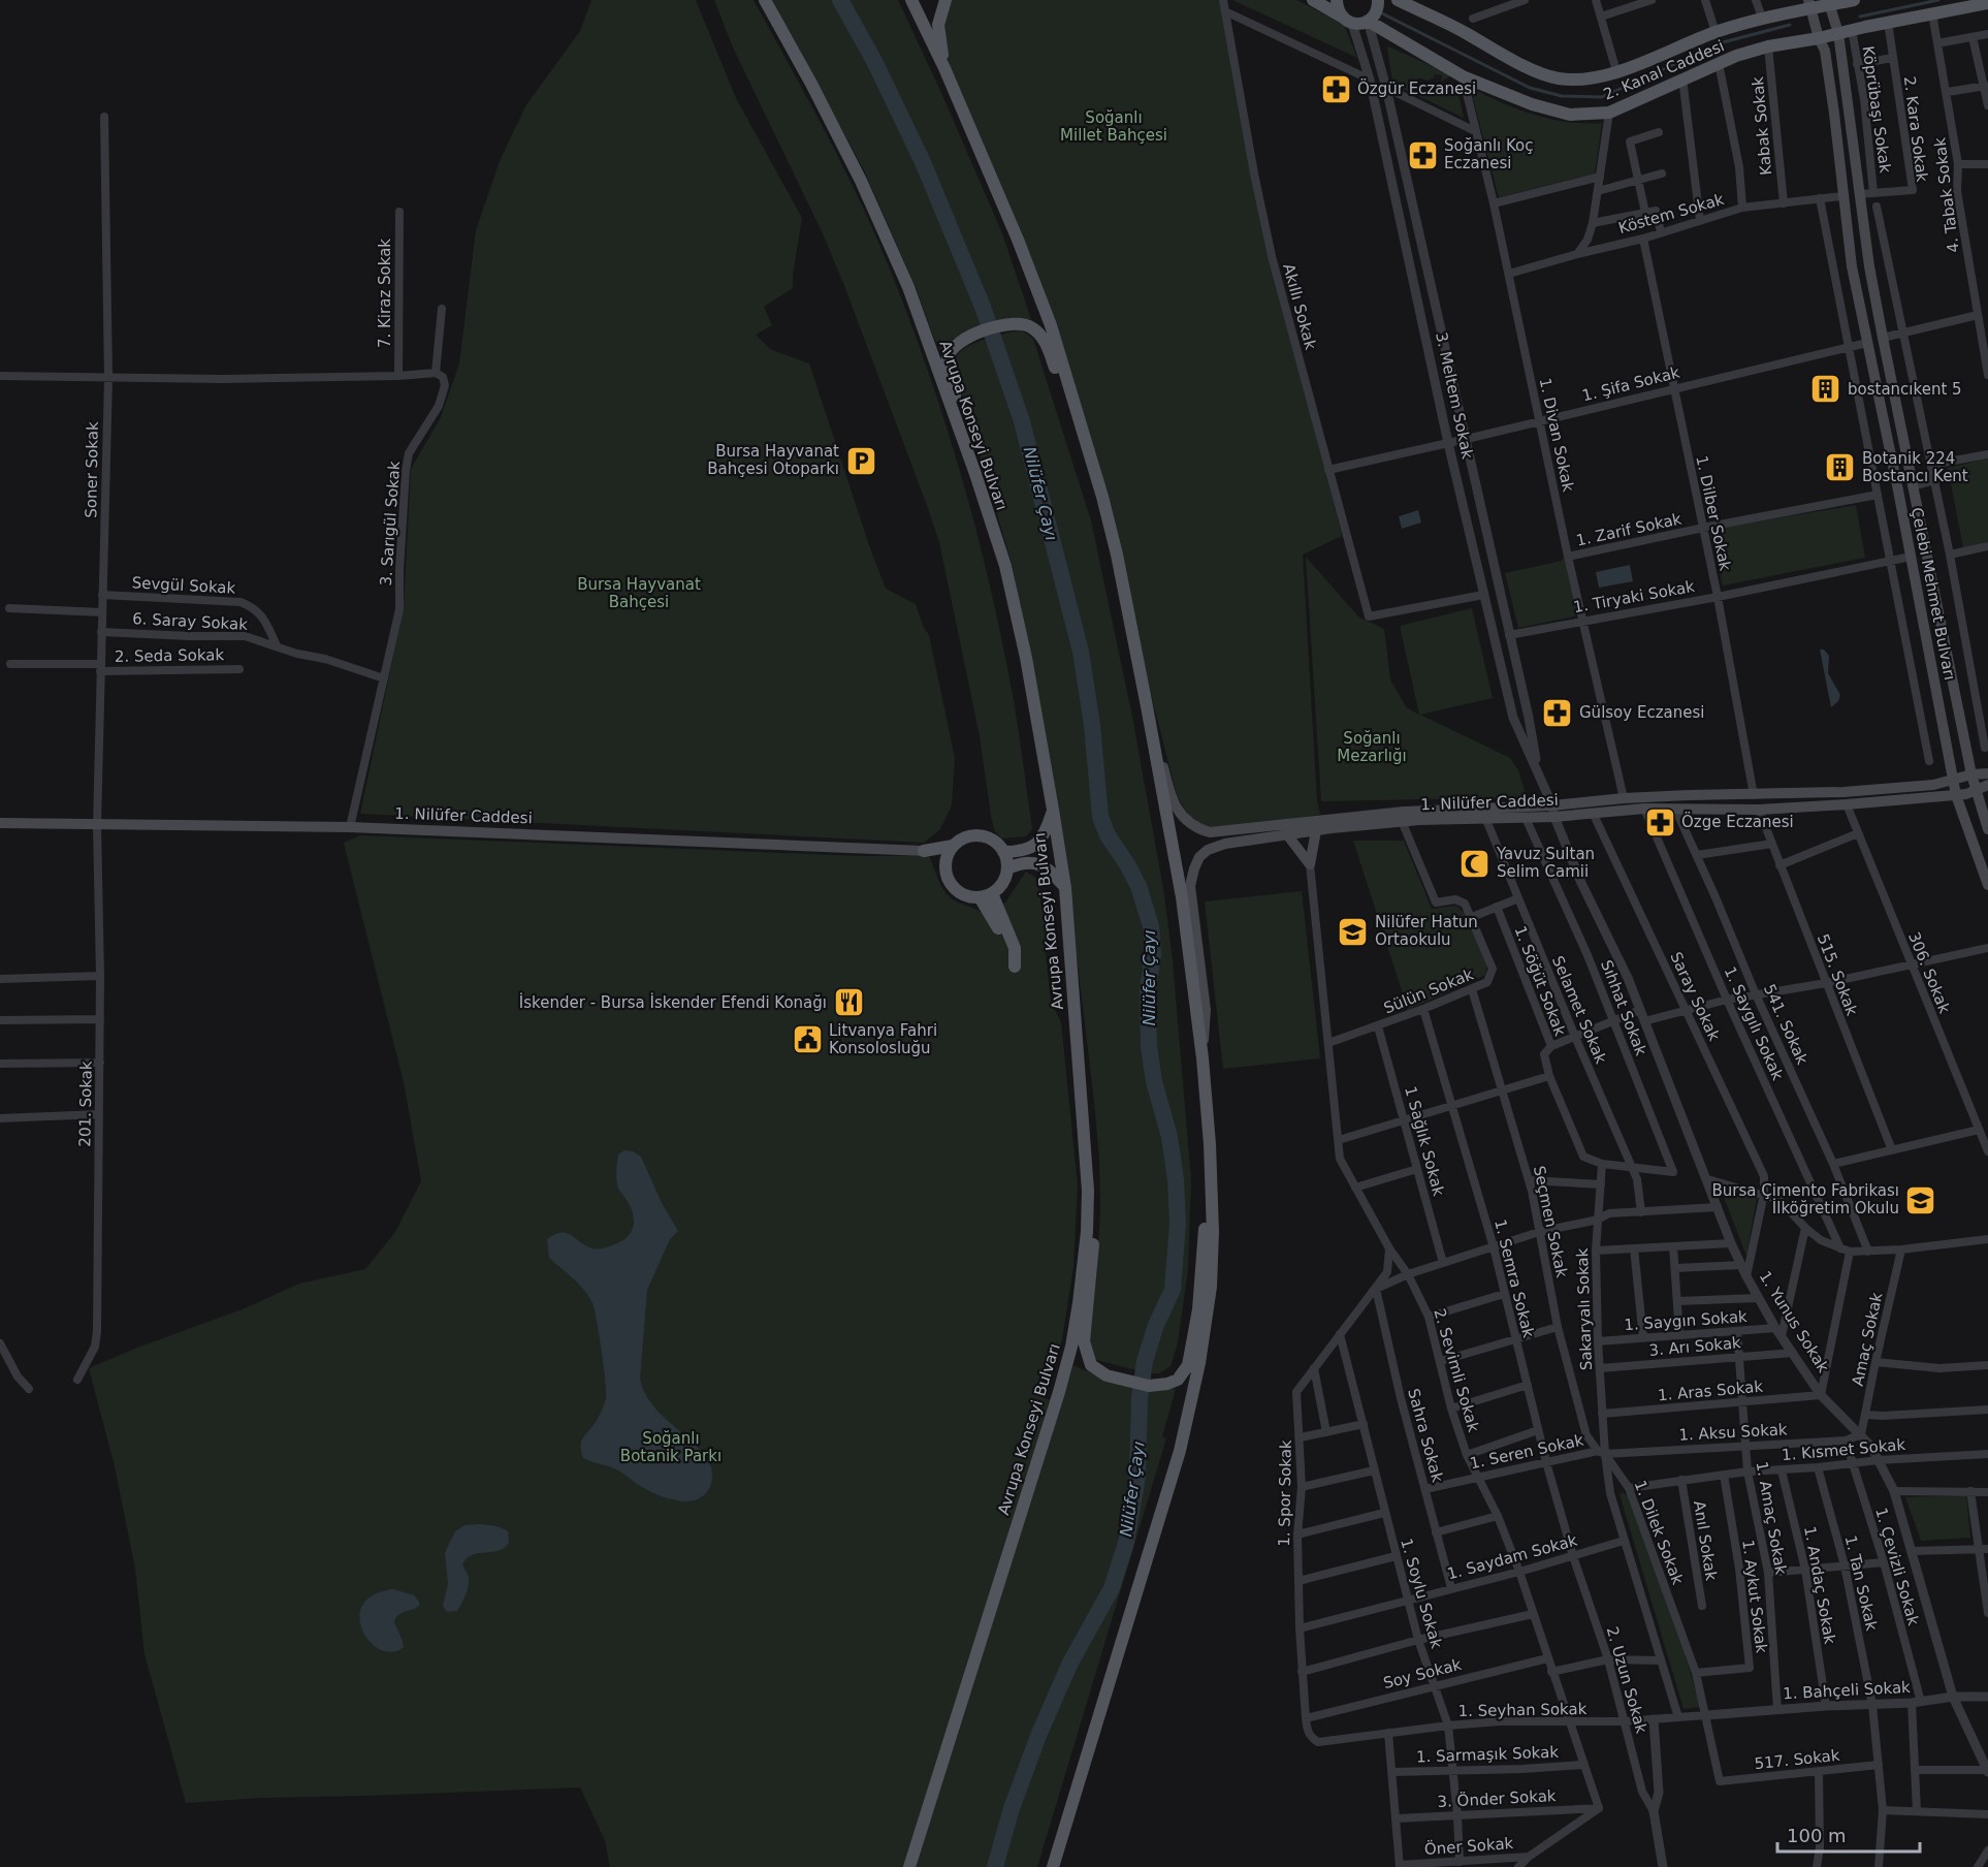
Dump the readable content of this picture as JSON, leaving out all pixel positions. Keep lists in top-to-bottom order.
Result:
{
  "streets": {
    "main road": [
      "2. Kanal Caddesi",
      "Avrupa Konseyi Bulvarı",
      "Çelebi Mehmet Bulvarı",
      "1. Nilüfer Caddesi"
    ],
    "street": [
      "Köprübaşı Sokak",
      "Kabak Sokak",
      "2. Kara Sokak",
      "4. Tabak Sokak",
      "Köstem Sokak",
      "7. Kiraz Sokak",
      "Akıllı Sokak",
      "1. Şifa Sokak",
      "3. Meltem Sokak",
      "1. Divan Sokak",
      "Soner Sokak",
      "1. Dilber Sokak",
      "3. Sarıgül Sokak",
      "1. Zarif Sokak",
      "Sevgül Sokak",
      "1. Tiryaki Sokak",
      "6. Saray Sokak",
      "2. Seda Sokak",
      "306. Sokak",
      "515. Sokak",
      "1. Söğüt Sokak",
      "Sülün Sokak",
      "Saray Sokak",
      "Sıhhat Sokak",
      "Selamet Sokak",
      "1. Saygılı Sokak",
      "541. Sokak",
      "201. Sokak",
      "1 Sağlık Sokak",
      "Seçmen Sokak",
      "1. Semra Sokak",
      "Sakaryalı Sokak",
      "1. Saygın Sokak",
      "1. Yunus Sokak",
      "Amaç Sokak",
      "3. Arı Sokak",
      "2. Sevimli Sokak",
      "1. Aras Sokak",
      "1. Aksu Sokak",
      "Sahra Sokak",
      "1. Kısmet Sokak",
      "1. Seren Sokak",
      "1. Spor Sokak",
      "1. Amaç Sokak",
      "1. Dilek Sokak",
      "Anıl Sokak",
      "1. Saydam Sokak",
      "1. Çevizli Sokak",
      "1. Tan Sokak",
      "1. Andaç Sokak",
      "1. Soylu Sokak",
      "1. Aykut Sokak",
      "Soy Sokak",
      "2. Uzun Sokak",
      "1. Bahçeli Sokak",
      "1. Seyhan Sokak",
      "1. Sarmaşık Sokak",
      "517. Sokak",
      "3. Önder Sokak",
      "Öner Sokak"
    ]
  },
  "crossings": [
    ["2. Kanal Caddesi", "Köprübaşı Sokak"],
    ["2. Kanal Caddesi", "Kabak Sokak"],
    ["2. Kanal Caddesi", "2. Kara Sokak"],
    ["2. Kanal Caddesi", "4. Tabak Sokak"],
    ["2. Kanal Caddesi", "3. Meltem Sokak"],
    ["2. Kanal Caddesi", "1. Divan Sokak"],
    ["2. Kanal Caddesi", "Çelebi Mehmet Bulvarı"],
    ["Köprübaşı Sokak", "2. Kara Sokak"],
    ["Köprübaşı Sokak", "Çelebi Mehmet Bulvarı"],
    ["Kabak Sokak", "Köstem Sokak"],
    ["2. Kara Sokak", "Çelebi Mehmet Bulvarı"],
    ["Köstem Sokak", "1. Divan Sokak"],
    ["Köstem Sokak", "1. Dilber Sokak"],
    ["Köstem Sokak", "Çelebi Mehmet Bulvarı"],
    ["Akıllı Sokak", "1. Şifa Sokak"],
    ["Akıllı Sokak", "3. Meltem Sokak"],
    ["1. Şifa Sokak", "3. Meltem Sokak"],
    ["1. Şifa Sokak", "1. Divan Sokak"],
    ["1. Şifa Sokak", "1. Dilber Sokak"],
    ["1. Şifa Sokak", "Çelebi Mehmet Bulvarı"],
    ["3. Meltem Sokak", "1. Tiryaki Sokak"],
    ["3. Meltem Sokak", "1. Nilüfer Caddesi"],
    ["3. Meltem Sokak", "1. Yunus Sokak"],
    ["1. Divan Sokak", "1. Zarif Sokak"],
    ["1. Divan Sokak", "1. Tiryaki Sokak"],
    ["1. Divan Sokak", "1. Nilüfer Caddesi"],
    ["Soner Sokak", "Sevgül Sokak"],
    ["Soner Sokak", "6. Saray Sokak"],
    ["Soner Sokak", "2. Seda Sokak"],
    ["Soner Sokak", "1. Nilüfer Caddesi"],
    ["Soner Sokak", "201. Sokak"],
    ["1. Dilber Sokak", "1. Zarif Sokak"],
    ["1. Dilber Sokak", "1. Tiryaki Sokak"],
    ["1. Dilber Sokak", "1. Nilüfer Caddesi"],
    ["3. Sarıgül Sokak", "6. Saray Sokak"],
    ["3. Sarıgül Sokak", "1. Nilüfer Caddesi"],
    ["Sevgül Sokak", "6. Saray Sokak"],
    ["Çelebi Mehmet Bulvarı", "1. Tiryaki Sokak"],
    ["Çelebi Mehmet Bulvarı", "1. Nilüfer Caddesi"],
    ["1. Nilüfer Caddesi", "306. Sokak"],
    ["1. Nilüfer Caddesi", "515. Sokak"],
    ["1. Nilüfer Caddesi", "Saray Sokak"],
    ["1. Nilüfer Caddesi", "Sıhhat Sokak"],
    ["1. Nilüfer Caddesi", "Selamet Sokak"],
    ["1. Nilüfer Caddesi", "1. Saygılı Sokak"],
    ["1. Nilüfer Caddesi", "541. Sokak"],
    ["1. Nilüfer Caddesi", "201. Sokak"],
    ["1. Nilüfer Caddesi", "1. Yunus Sokak"],
    ["1. Söğüt Sokak", "Sıhhat Sokak"],
    ["1. Söğüt Sokak", "Selamet Sokak"],
    ["1. Söğüt Sokak", "Sakaryalı Sokak"],
    ["Sülün Sokak", "1 Sağlık Sokak"],
    ["Sülün Sokak", "Seçmen Sokak"],
    ["Sülün Sokak", "1. Semra Sokak"],
    ["Sülün Sokak", "2. Sevimli Sokak"],
    ["Sıhhat Sokak", "Selamet Sokak"],
    ["Seçmen Sokak", "Sakaryalı Sokak"],
    ["Seçmen Sokak", "1. Aksu Sokak"],
    ["Seçmen Sokak", "1. Seren Sokak"],
    ["Seçmen Sokak", "1. Dilek Sokak"],
    ["1. Semra Sokak", "1. Seren Sokak"],
    ["1. Semra Sokak", "1. Saydam Sokak"],
    ["1. Semra Sokak", "2. Uzun Sokak"],
    ["Sakaryalı Sokak", "1. Saygın Sokak"],
    ["Sakaryalı Sokak", "3. Arı Sokak"],
    ["Sakaryalı Sokak", "1. Aras Sokak"],
    ["Sakaryalı Sokak", "1. Aksu Sokak"],
    ["Sakaryalı Sokak", "1. Seren Sokak"],
    ["Sakaryalı Sokak", "1. Dilek Sokak"],
    ["1. Saygın Sokak", "1. Yunus Sokak"],
    ["1. Saygın Sokak", "1. Amaç Sokak"],
    ["1. Yunus Sokak", "Amaç Sokak"],
    ["1. Yunus Sokak", "3. Arı Sokak"],
    ["1. Yunus Sokak", "1. Aras Sokak"],
    ["1. Yunus Sokak", "1. Aksu Sokak"],
    ["1. Yunus Sokak", "1. Kısmet Sokak"],
    ["1. Yunus Sokak", "1. Bahçeli Sokak"],
    ["Amaç Sokak", "1. Aksu Sokak"],
    ["3. Arı Sokak", "1. Amaç Sokak"],
    ["2. Sevimli Sokak", "1. Seren Sokak"],
    ["2. Sevimli Sokak", "1. Spor Sokak"],
    ["2. Sevimli Sokak", "1. Saydam Sokak"],
    ["2. Sevimli Sokak", "Soy Sokak"],
    ["2. Sevimli Sokak", "1. Seyhan Sokak"],
    ["2. Sevimli Sokak", "1. Sarmaşık Sokak"],
    ["2. Sevimli Sokak", "3. Önder Sokak"],
    ["2. Sevimli Sokak", "Öner Sokak"],
    ["1. Aras Sokak", "1. Amaç Sokak"],
    ["1. Aksu Sokak", "1. Seren Sokak"],
    ["1. Aksu Sokak", "1. Amaç Sokak"],
    ["1. Aksu Sokak", "1. Dilek Sokak"],
    ["1. Aksu Sokak", "1. Çevizli Sokak"],
    ["Sahra Sokak", "1. Seren Sokak"],
    ["Sahra Sokak", "1. Spor Sokak"],
    ["Sahra Sokak", "1. Saydam Sokak"],
    ["1. Kısmet Sokak", "1. Amaç Sokak"],
    ["1. Kısmet Sokak", "1. Dilek Sokak"],
    ["1. Kısmet Sokak", "Anıl Sokak"],
    ["1. Kısmet Sokak", "1. Çevizli Sokak"],
    ["1. Kısmet Sokak", "1. Tan Sokak"],
    ["1. Kısmet Sokak", "1. Andaç Sokak"],
    ["1. Kısmet Sokak", "1. Aykut Sokak"],
    ["1. Seren Sokak", "1. Dilek Sokak"],
    ["1. Spor Sokak", "1. Saydam Sokak"],
    ["1. Spor Sokak", "1. Soylu Sokak"],
    ["1. Spor Sokak", "Soy Sokak"],
    ["1. Spor Sokak", "1. Seyhan Sokak"],
    ["1. Amaç Sokak", "1. Bahçeli Sokak"],
    ["1. Dilek Sokak", "1. Saydam Sokak"],
    ["1. Dilek Sokak", "1. Aykut Sokak"],
    ["1. Dilek Sokak", "1. Bahçeli Sokak"],
    ["1. Dilek Sokak", "1. Seyhan Sokak"],
    ["1. Dilek Sokak", "517. Sokak"],
    ["1. Saydam Sokak", "1. Soylu Sokak"],
    ["1. Saydam Sokak", "2. Uzun Sokak"],
    ["1. Çevizli Sokak", "1. Bahçeli Sokak"],
    ["1. Tan Sokak", "1. Bahçeli Sokak"],
    ["1. Tan Sokak", "517. Sokak"],
    ["1. Andaç Sokak", "1. Bahçeli Sokak"],
    ["1. Soylu Sokak", "Soy Sokak"],
    ["1. Soylu Sokak", "1. Seyhan Sokak"],
    ["1. Soylu Sokak", "1. Sarmaşık Sokak"],
    ["1. Soylu Sokak", "3. Önder Sokak"],
    ["1. Soylu Sokak", "Öner Sokak"],
    ["2. Uzun Sokak", "1. Seyhan Sokak"],
    ["1. Bahçeli Sokak", "1. Seyhan Sokak"],
    ["3. Önder Sokak", "Öner Sokak"]
  ],
  "water": ["Nilüfer Çayı"],
  "parks": [
    "Soğanlı Millet Bahçesi",
    "Bursa Hayvanat Bahçesi",
    "Soğanlı Mezarlığı",
    "Soğanlı Botanik Parkı"
  ],
  "places": {
    "pharmacy": [
      "Özgür Eczanesi",
      "Soğanlı Koç Eczanesi",
      "Gülsoy Eczanesi",
      "Özge Eczanesi"
    ],
    "building": ["bostancıkent 5", "Botanik 224 Bostancı Kent"],
    "parking": ["Bursa Hayvanat Bahçesi Otoparkı"],
    "mosque": ["Yavuz Sultan Selim Camii"],
    "school or university": ["Nilüfer Hatun Ortaokulu", "Bursa Çimento Fabrikası İlköğretim Okulu"],
    "restaurant": ["İskender - Bursa İskender Efendi Konağı"],
    "public building": ["Litvanya Fahri Konsolosluğu"]
  },
  "scale_bar": "100 m"
}
